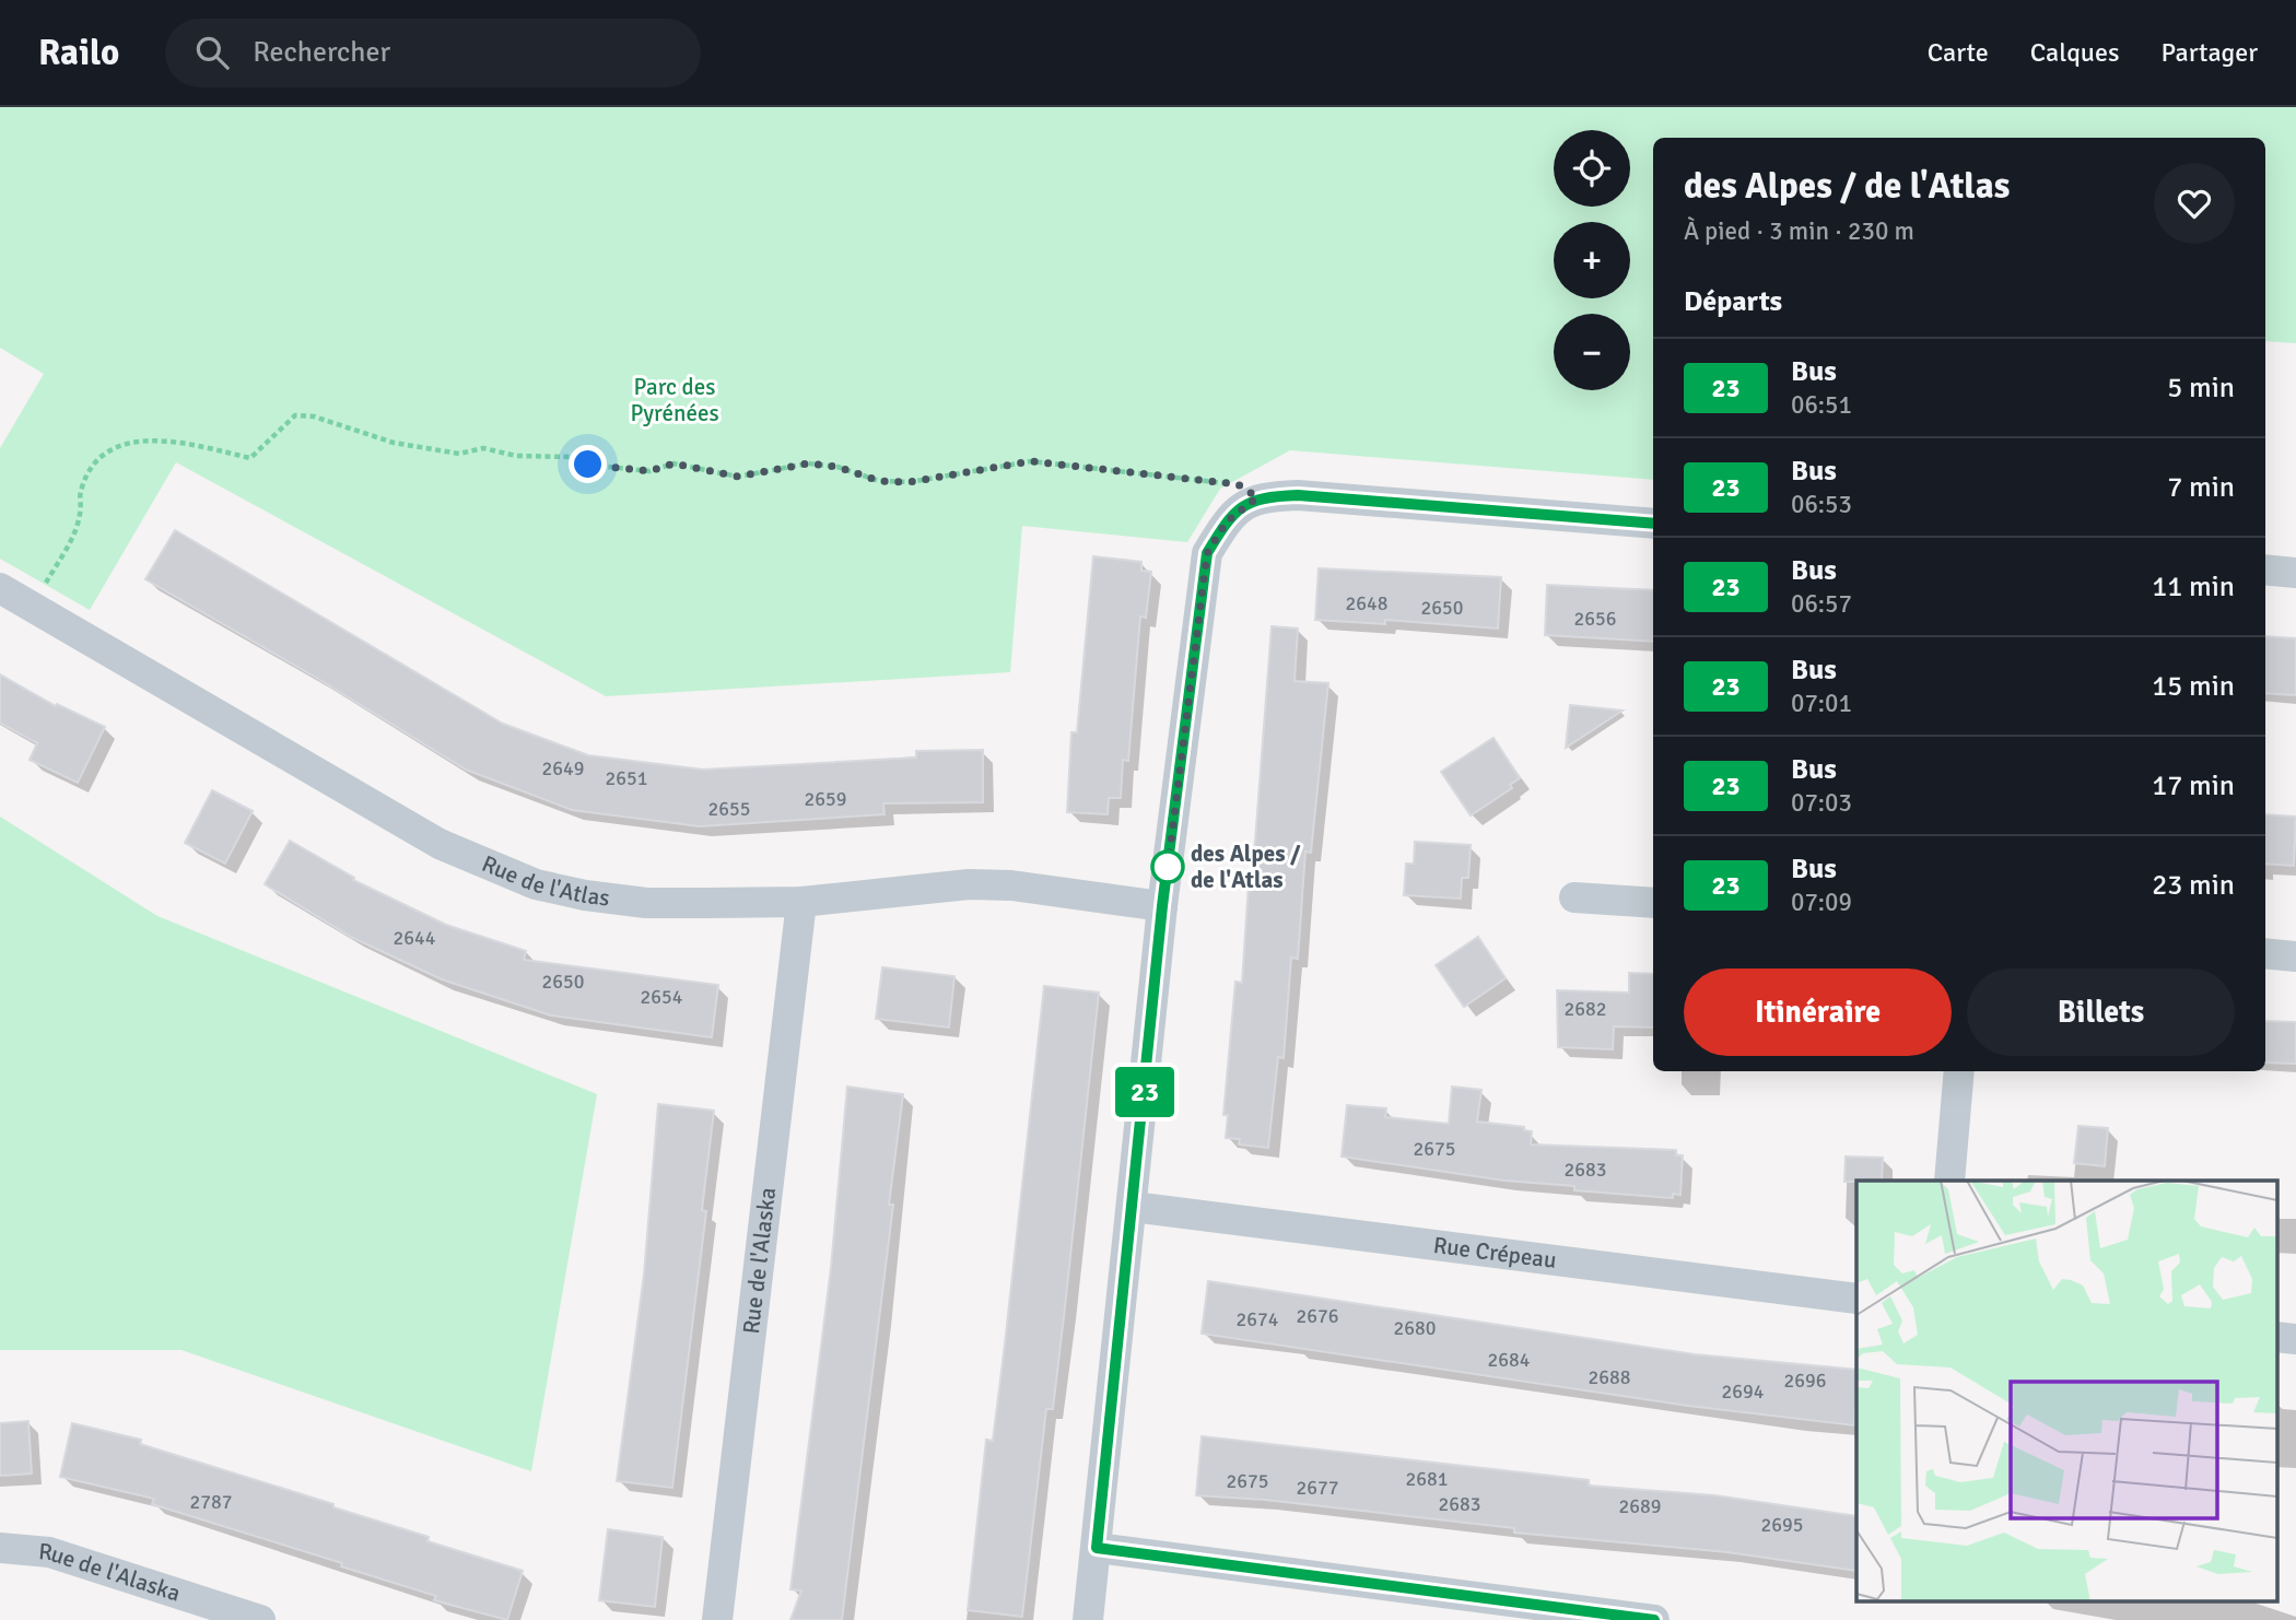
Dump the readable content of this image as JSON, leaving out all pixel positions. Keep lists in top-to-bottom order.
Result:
{
  "streets": {
    "street": ["Rue de l'Atlas", "Rue Crépeau", "Rue de l'Alaska"]
  },
  "crossings": [
    ["Rue de l'Atlas", "Rue de l'Alaska"]
  ],
  "parks": ["Parc des Pyrénées"],
  "places": ["des Alpes / de l'Atlas"],
  "lines": ["bus line 23"],
  "house_numbers": [
    "2648",
    "2650",
    "2656",
    "2649",
    "2651",
    "2659",
    "2655",
    "2644",
    "2650",
    "2654",
    "2682",
    "2675",
    "2683",
    "2676",
    "2674",
    "2680",
    "2684",
    "2688",
    "2696",
    "2694",
    "2681",
    "2675",
    "2677",
    "2787",
    "2683",
    "2689",
    "2695"
  ],
  "page": {
    "header": "Railo",
    "search": "Rechercher",
    "nav": ["Carte", "Calques", "Partager"],
    "on_map": "23",
    "map_buttons": ["+", "−"],
    "heading": [
      ["des Alpes / de l'Atlas", "À pied · 3 min · 230 m"],
      "Départs"
    ],
    "list": [
      {
        "mark": "23",
        "name": "Bus",
        "note": "06:51",
        "value": "5 min"
      },
      {
        "mark": "23",
        "name": "Bus",
        "note": "06:53",
        "value": "7 min"
      },
      {
        "mark": "23",
        "name": "Bus",
        "note": "06:57",
        "value": "11 min"
      },
      {
        "mark": "23",
        "name": "Bus",
        "note": "07:01",
        "value": "15 min"
      },
      {
        "mark": "23",
        "name": "Bus",
        "note": "07:03",
        "value": "17 min"
      },
      {
        "mark": "23",
        "name": "Bus",
        "note": "07:09",
        "value": "23 min"
      }
    ],
    "buttons": ["Itinéraire", "Billets"]
  }
}
